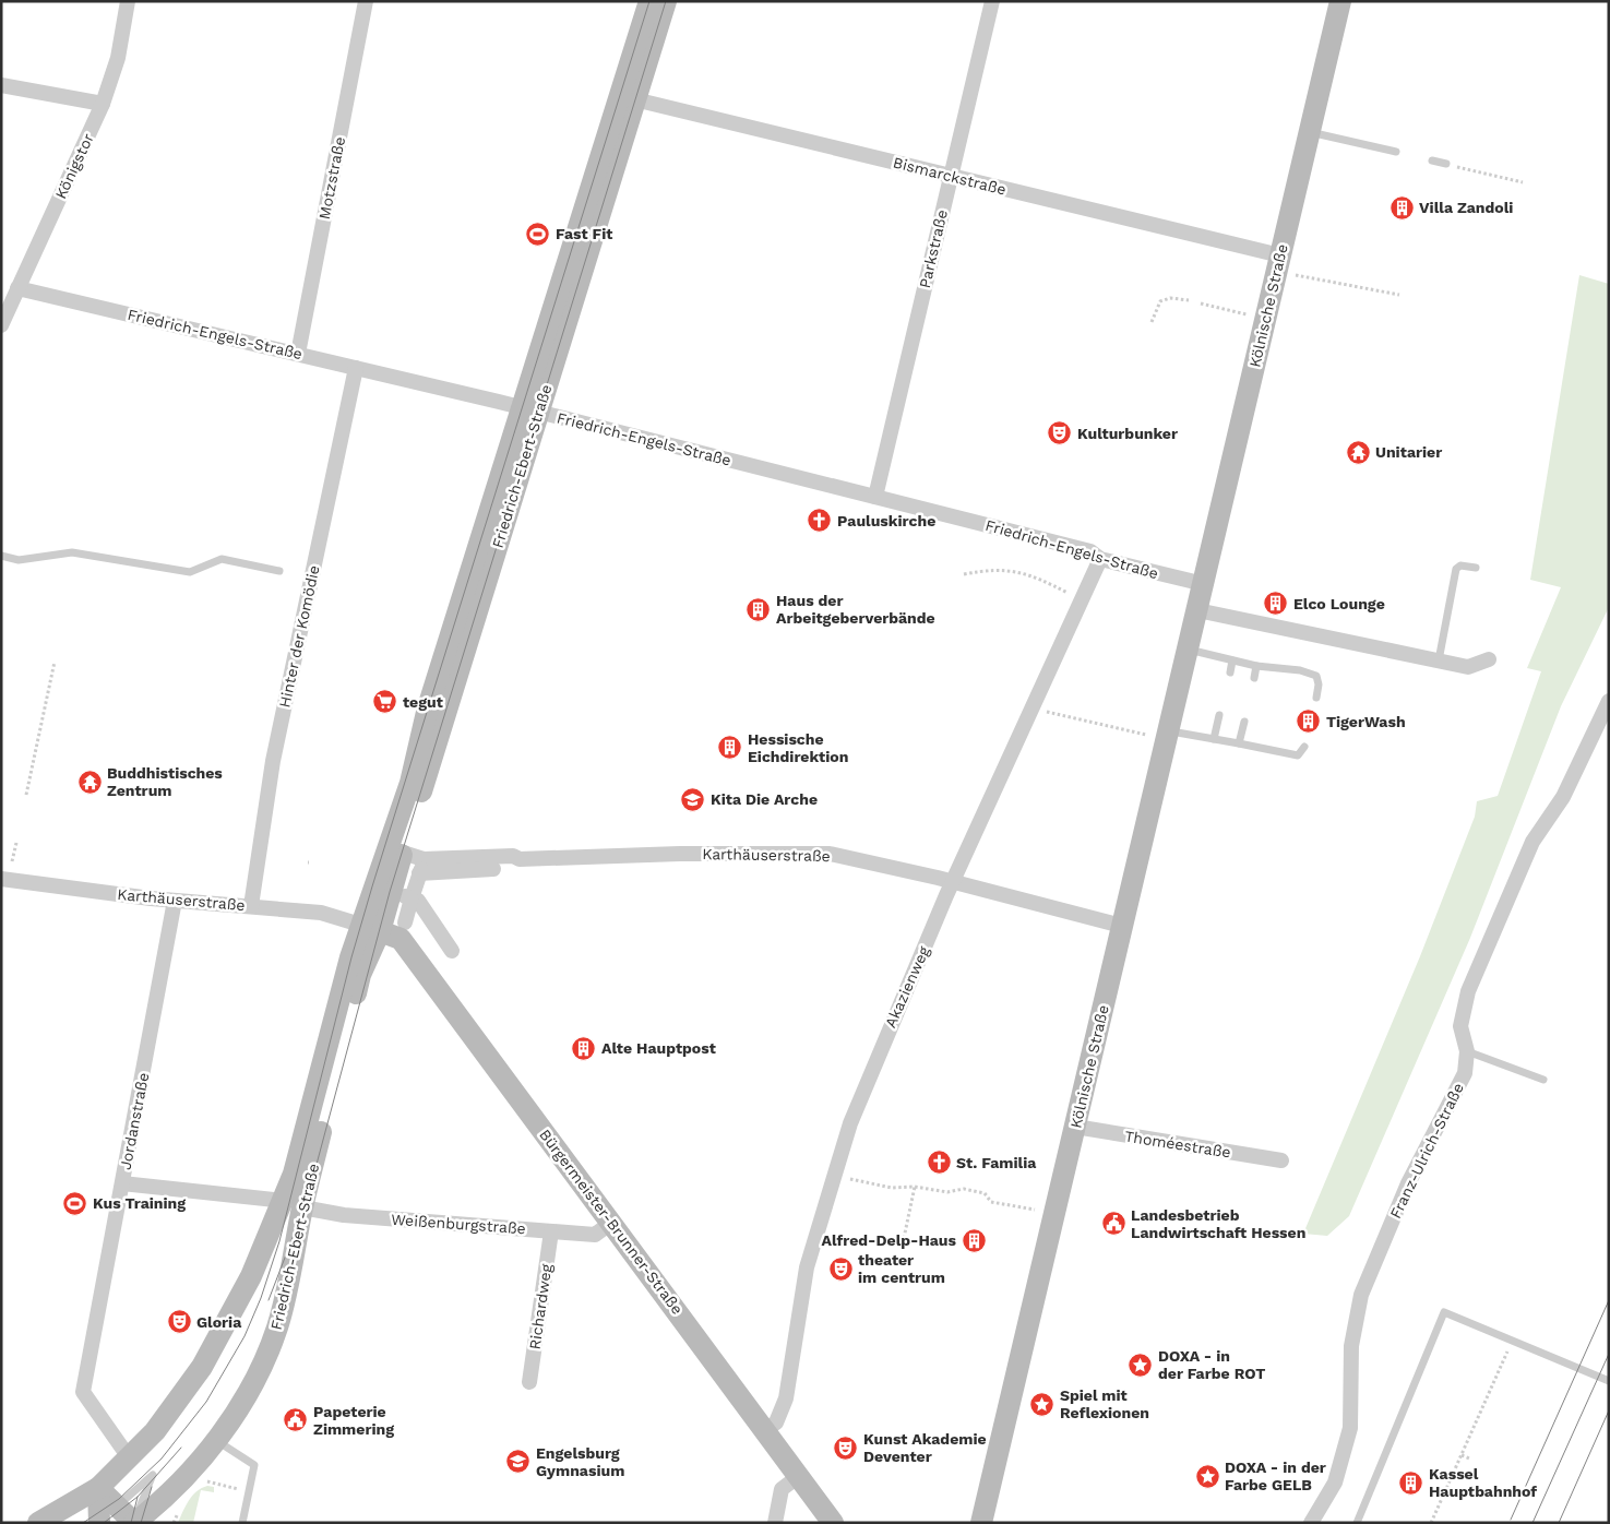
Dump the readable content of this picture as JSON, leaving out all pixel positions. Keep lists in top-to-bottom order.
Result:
{
  "streets": {
    "main road": ["Kölnische Straße", "Friedrich-Ebert-Straße", "Bürgermeister-Brunner-Straße"],
    "street": [
      "Königstor",
      "Bismarckstraße",
      "Motzstraße",
      "Parkstraße",
      "Friedrich-Engels-Straße",
      "Hinter der Komödie",
      "Karthäuserstraße",
      "Akazienweg",
      "Jordanstraße",
      "Thoméestraße",
      "Franz-Ulrich-Straße",
      "Weißenburgstraße",
      "Richardweg"
    ]
  },
  "crossings": [
    ["Königstor", "Friedrich-Engels-Straße"],
    ["Bismarckstraße", "Parkstraße"],
    ["Bismarckstraße", "Kölnische Straße"],
    ["Bismarckstraße", "Friedrich-Ebert-Straße"],
    ["Motzstraße", "Friedrich-Engels-Straße"],
    ["Parkstraße", "Friedrich-Engels-Straße"],
    ["Kölnische Straße", "Friedrich-Engels-Straße"],
    ["Kölnische Straße", "Karthäuserstraße"],
    ["Kölnische Straße", "Thoméestraße"],
    ["Friedrich-Engels-Straße", "Friedrich-Ebert-Straße"],
    ["Friedrich-Engels-Straße", "Hinter der Komödie"],
    ["Friedrich-Engels-Straße", "Akazienweg"],
    ["Friedrich-Ebert-Straße", "Karthäuserstraße"],
    ["Friedrich-Ebert-Straße", "Jordanstraße"],
    ["Friedrich-Ebert-Straße", "Bürgermeister-Brunner-Straße"],
    ["Friedrich-Ebert-Straße", "Weißenburgstraße"],
    ["Hinter der Komödie", "Karthäuserstraße"],
    ["Karthäuserstraße", "Akazienweg"],
    ["Karthäuserstraße", "Jordanstraße"],
    ["Karthäuserstraße", "Bürgermeister-Brunner-Straße"],
    ["Akazienweg", "Bürgermeister-Brunner-Straße"],
    ["Jordanstraße", "Weißenburgstraße"],
    ["Bürgermeister-Brunner-Straße", "Weißenburgstraße"],
    ["Weißenburgstraße", "Richardweg"]
  ],
  "places": {
    "building": [
      "Villa Zandoli",
      "Elco Lounge",
      "Haus der Arbeitgeberverbände",
      "TigerWash",
      "Hessische Eichdirektion",
      "Alte Hauptpost",
      "Alfred-Delp-Haus",
      "Kassel Hauptbahnhof"
    ],
    "sports": ["Fast Fit", "Kus Training"],
    "theatre": [
      "Kulturbunker",
      "theater im centrum",
      "Gloria",
      "Kunst Akademie Deventer"
    ],
    "temple": ["Unitarier", "Buddhistisches Zentrum"],
    "church": ["Pauluskirche", "St. Familia"],
    "supermarket": ["tegut"],
    "school or university": ["Kita Die Arche", "Engelsburg Gymnasium"],
    "public building": ["Landesbetrieb Landwirtschaft Hessen", "Papeterie Zimmering"],
    "place": ["DOXA - in der Farbe ROT", "Spiel mit Reflexionen", "DOXA - in der Farbe GELB"]
  }
}
